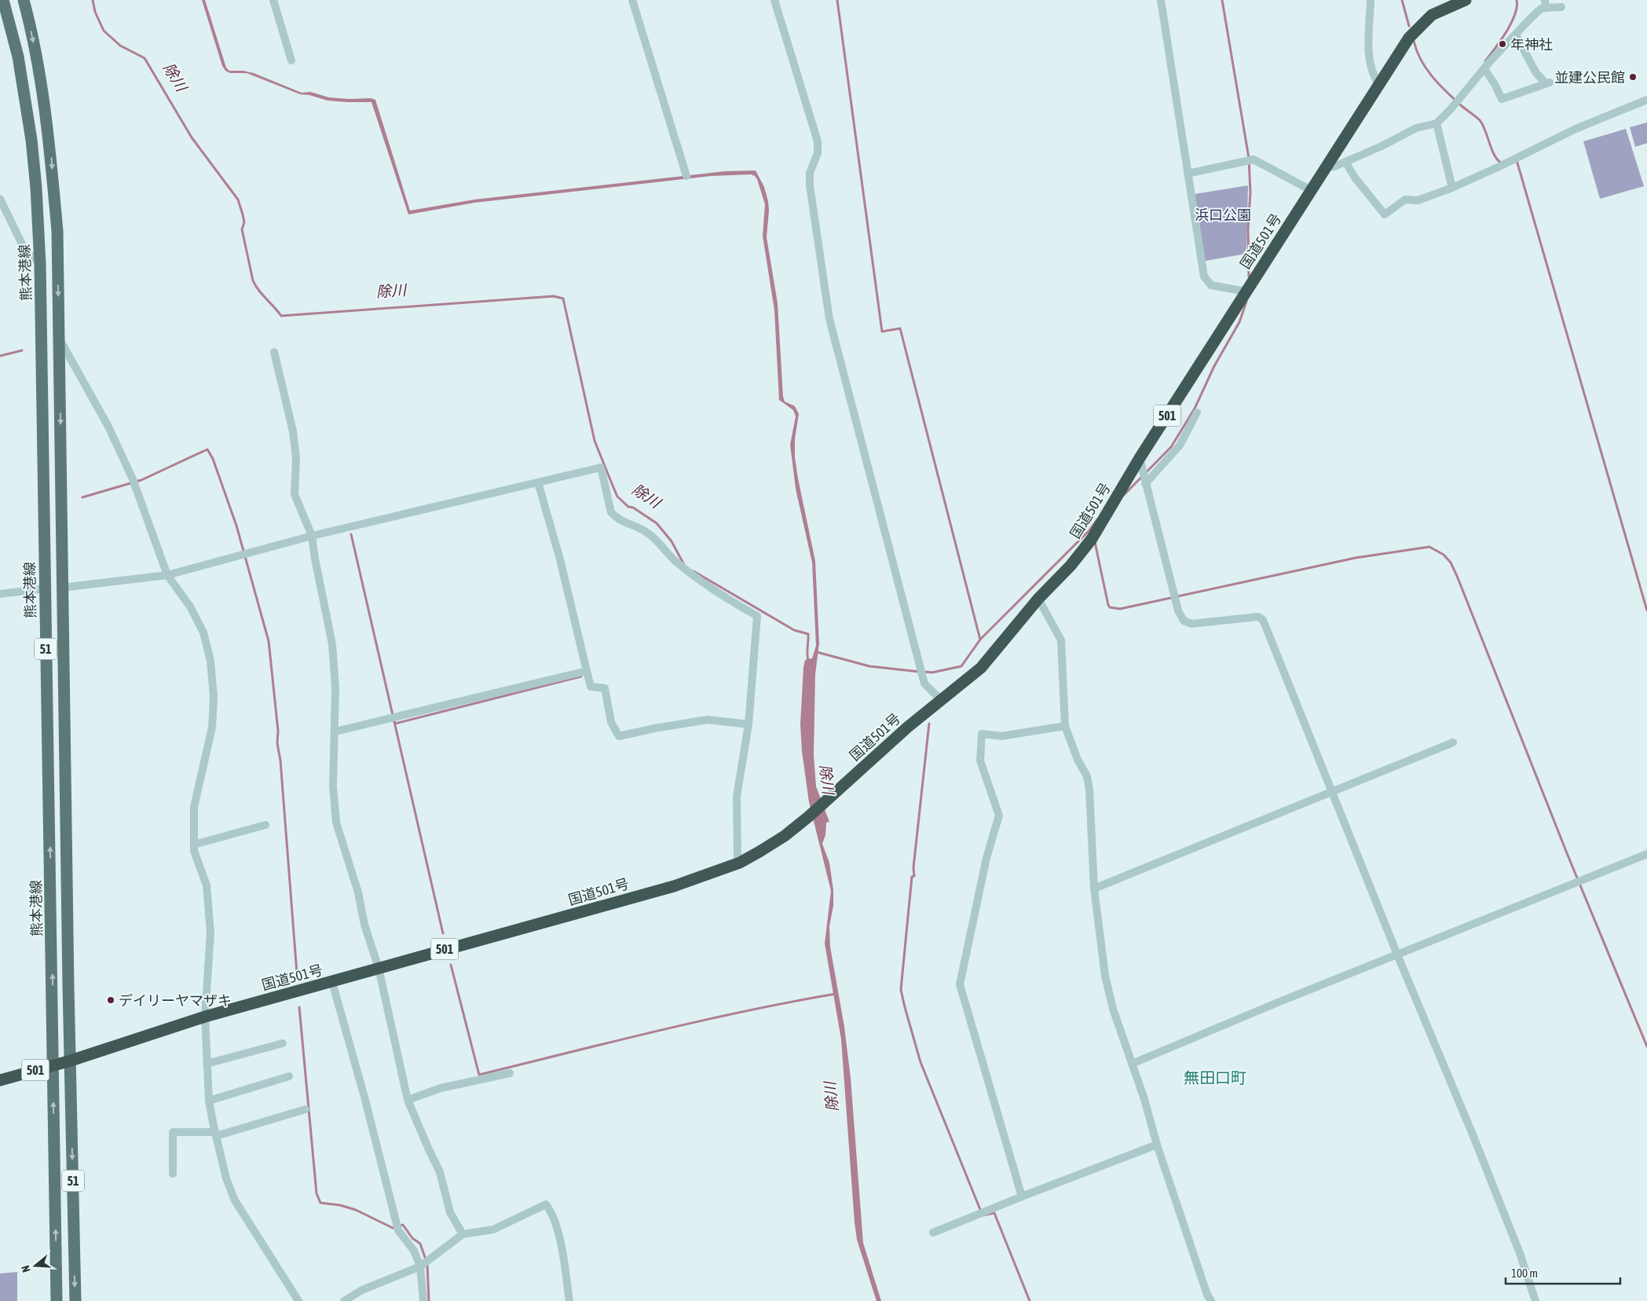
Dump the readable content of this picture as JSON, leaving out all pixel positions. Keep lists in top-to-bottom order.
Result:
{
  "streets": {
    "highway": ["国道501号", "501"],
    "main road": ["熊本港線", "51"]
  },
  "crossings": [
    ["国道501号", "熊本港線"],
    ["国道501号", "51"]
  ],
  "districts": ["無田口町"],
  "water": ["除川"],
  "parks": ["浜口公園"],
  "places": ["年神社", "並建公民館", "デイリーヤマザキ"],
  "scale_bar": "100 m",
  "north": "left"
}
